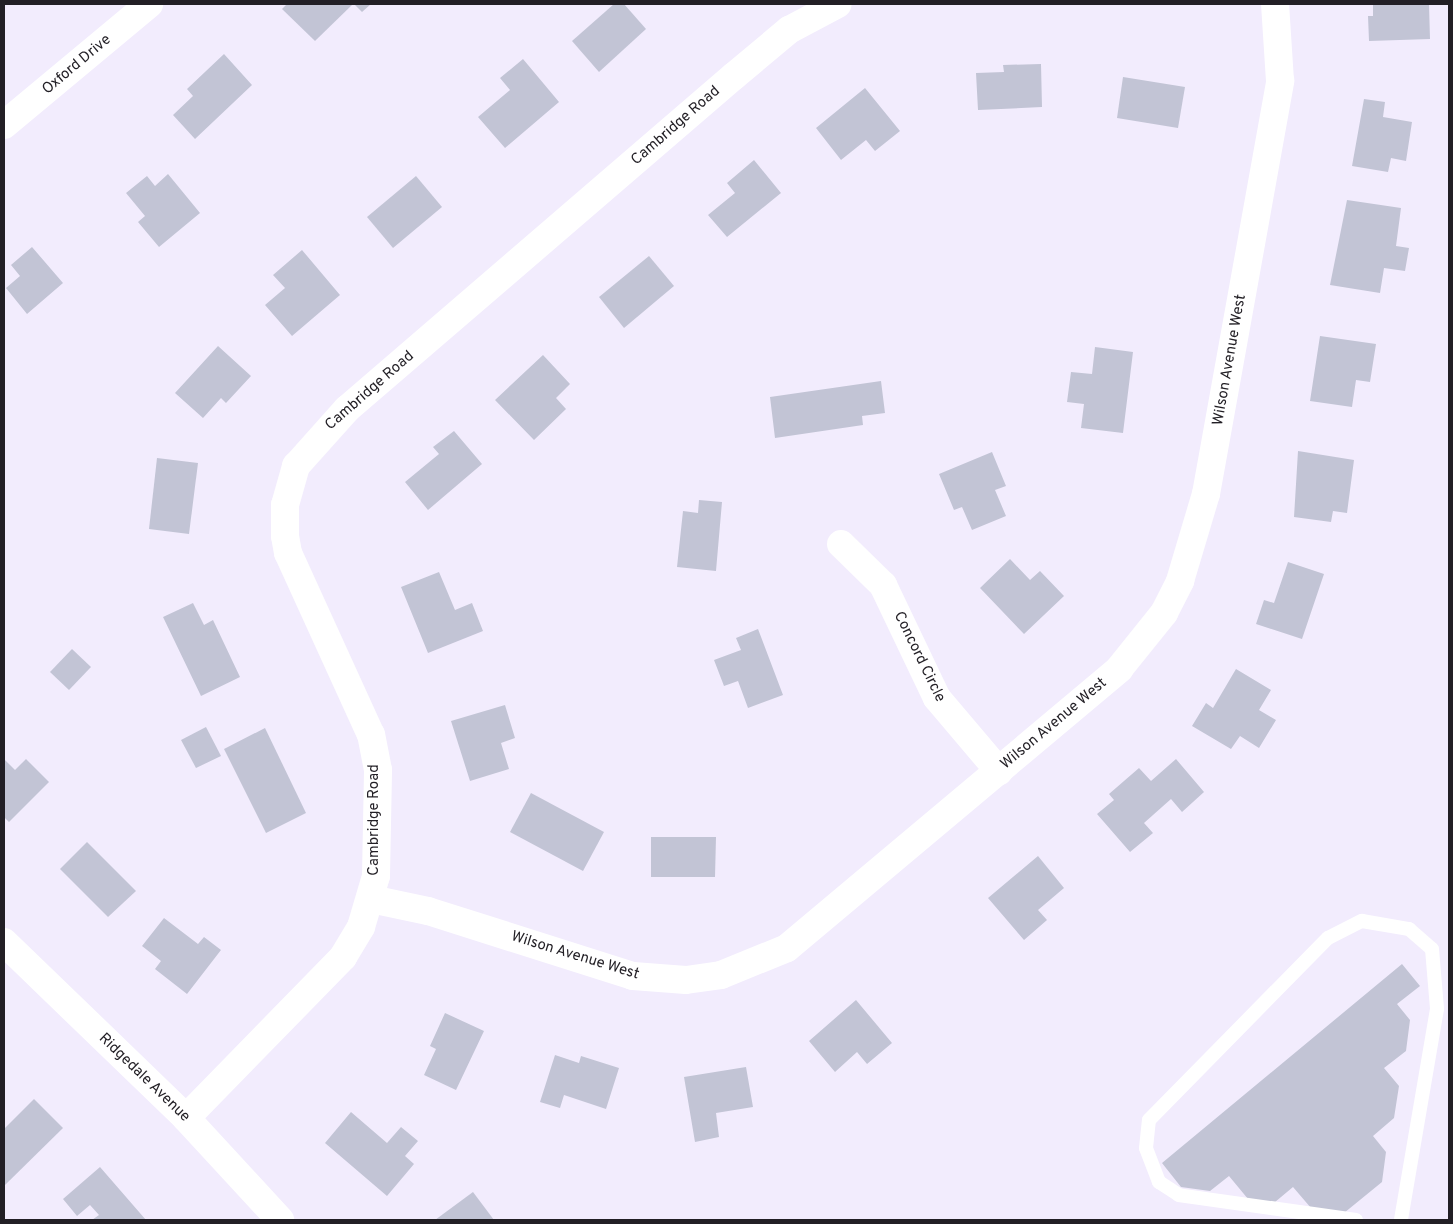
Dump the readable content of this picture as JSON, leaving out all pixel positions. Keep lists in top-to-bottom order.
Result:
{
  "streets": {
    "street": [
      "Oxford Drive",
      "Cambridge Road",
      "Wilson Avenue West",
      "Concord Circle",
      "Ridgedale Avenue"
    ]
  },
  "crossings": [
    ["Cambridge Road", "Wilson Avenue West"],
    ["Cambridge Road", "Ridgedale Avenue"],
    ["Wilson Avenue West", "Concord Circle"]
  ]
}
